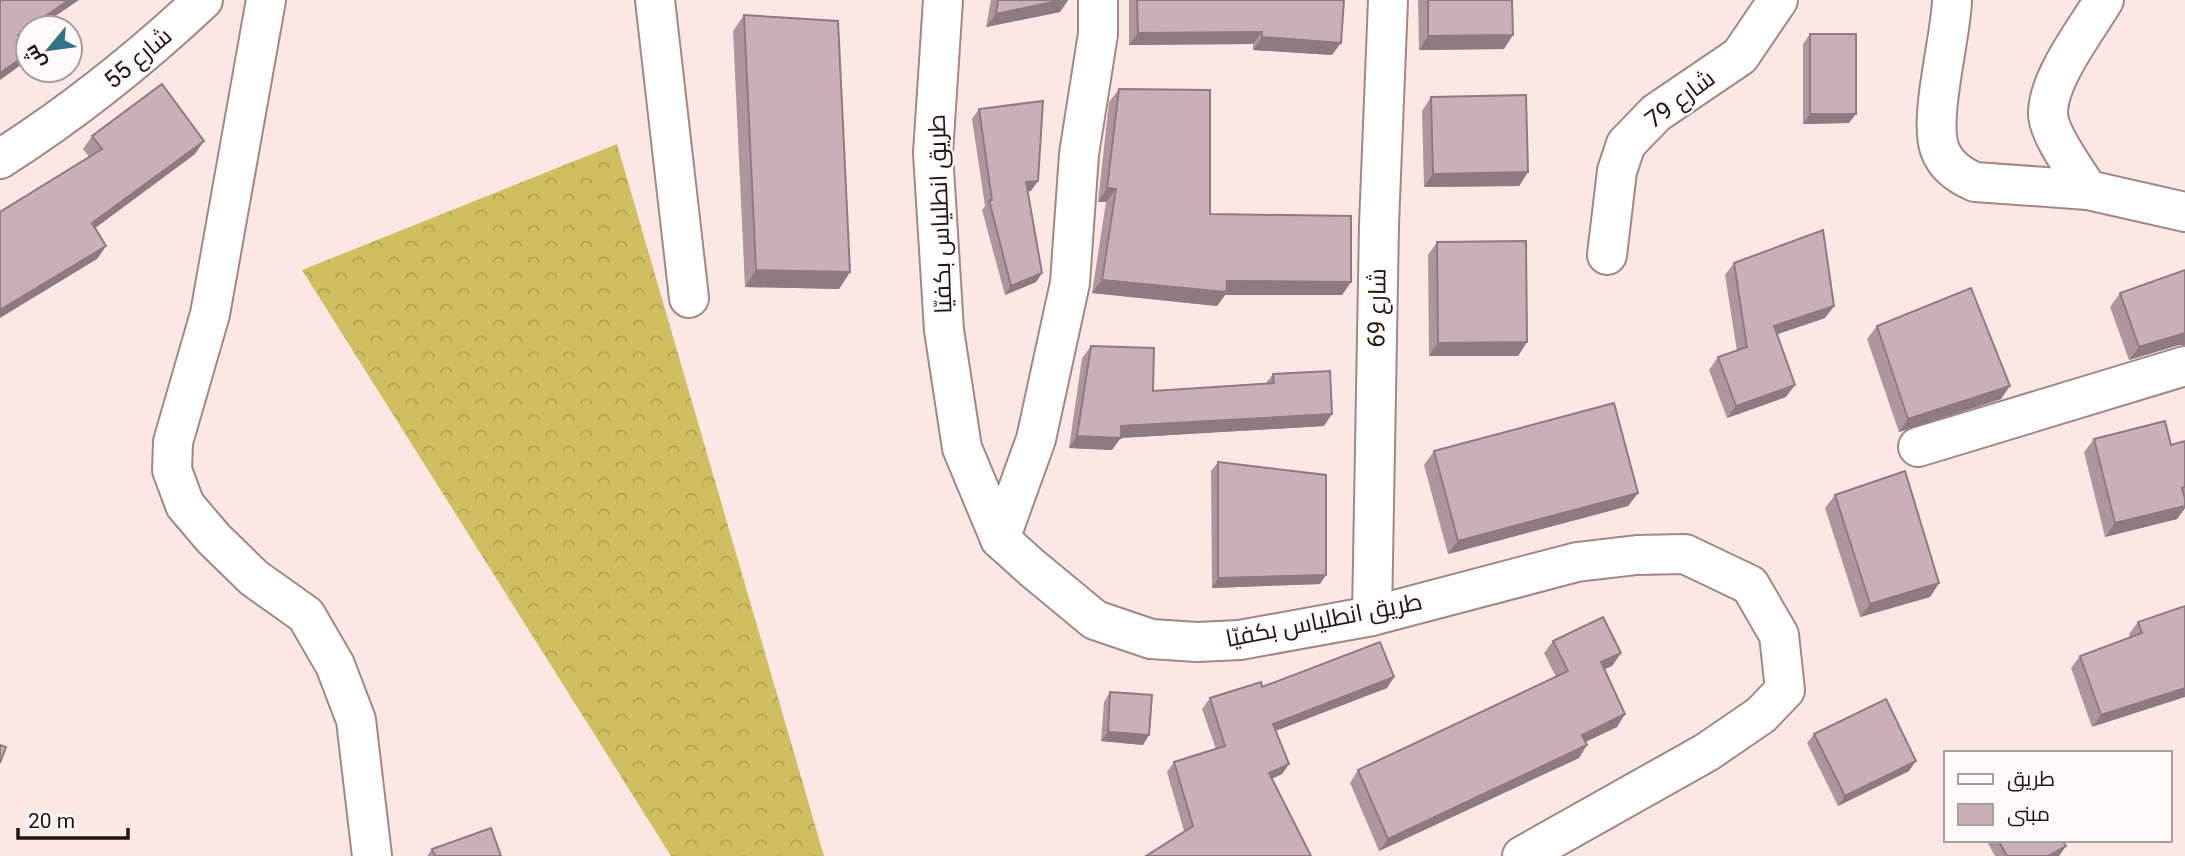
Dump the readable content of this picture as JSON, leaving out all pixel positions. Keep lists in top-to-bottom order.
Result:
{
  "streets": {
    "main road": [
      "شارع 55",
      "شارع 79",
      "طريق انطلياس بكفيّا",
      "شارع 69"
    ]
  },
  "crossings": [
    ["طريق انطلياس بكفيّا", "شارع 69"]
  ],
  "legend": ["طريق", "مبنى"],
  "scale_bar": "20 m",
  "north": "bottom left"
}
